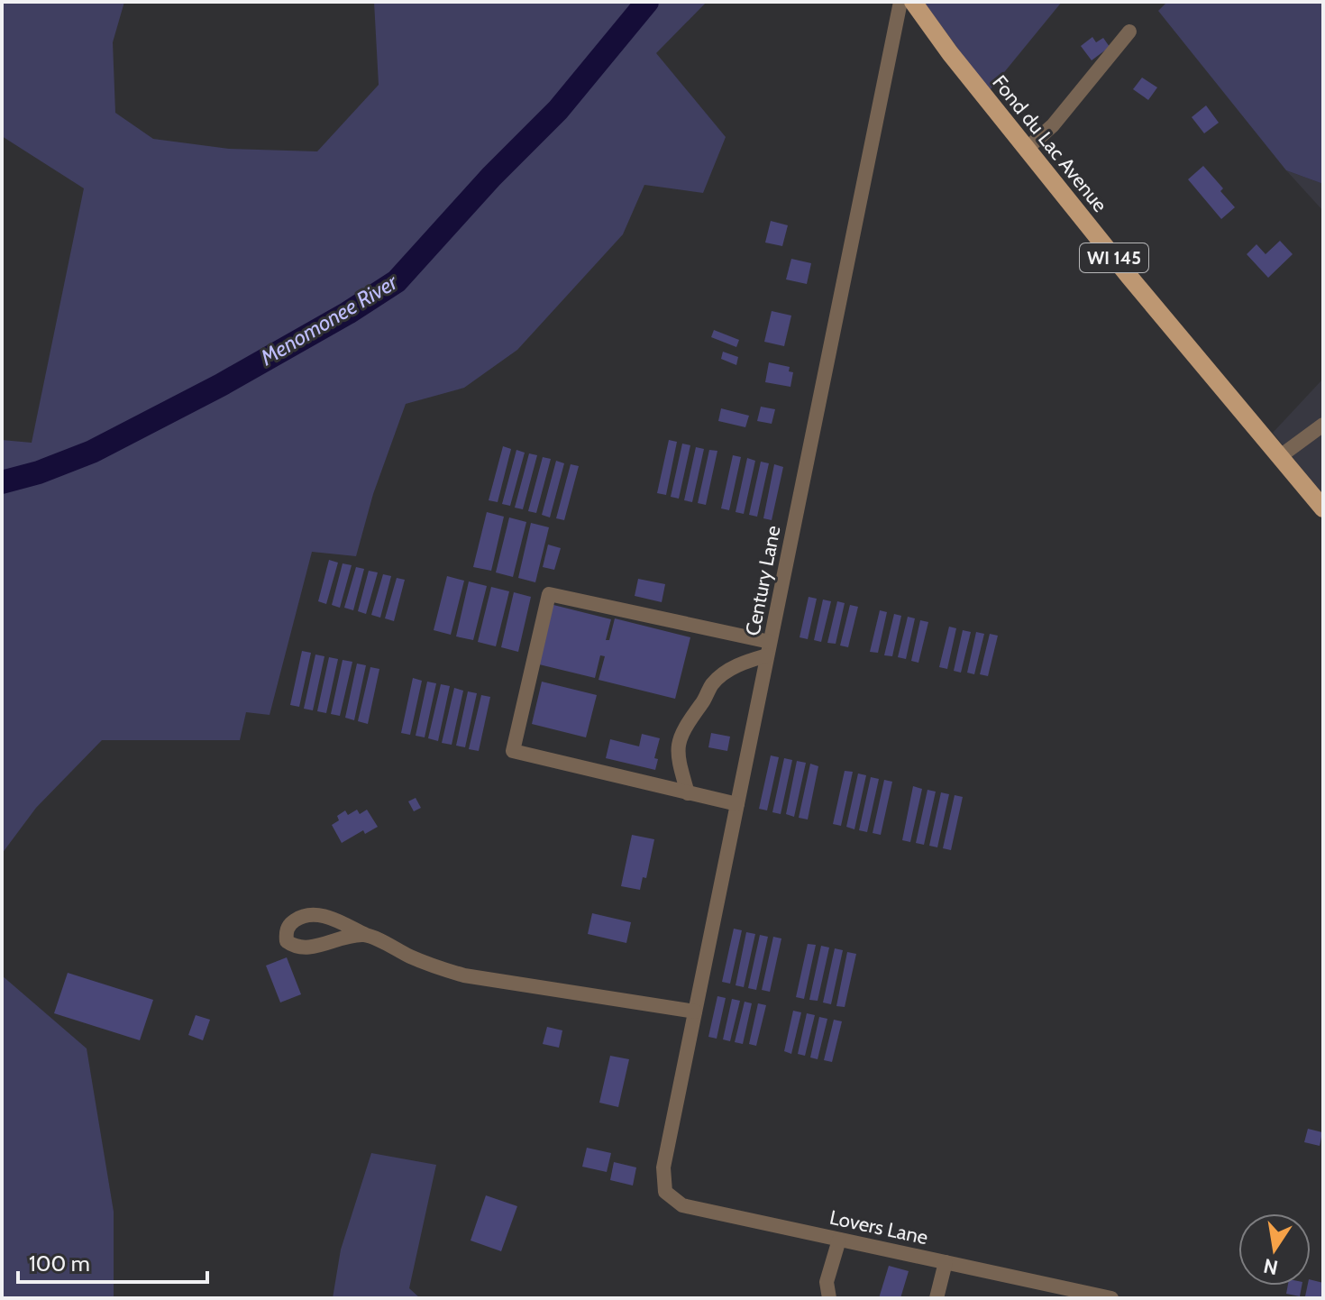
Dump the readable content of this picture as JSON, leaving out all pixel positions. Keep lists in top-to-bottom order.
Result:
{
  "streets": {
    "main road": ["Fond du Lac Avenue", "WI 145"],
    "street": ["Century Lane", "Lovers Lane"]
  },
  "crossings": [
    ["Century Lane", "Lovers Lane"]
  ],
  "water": ["Menomonee River"],
  "scale_bar": "100 m",
  "north": "bottom"
}
